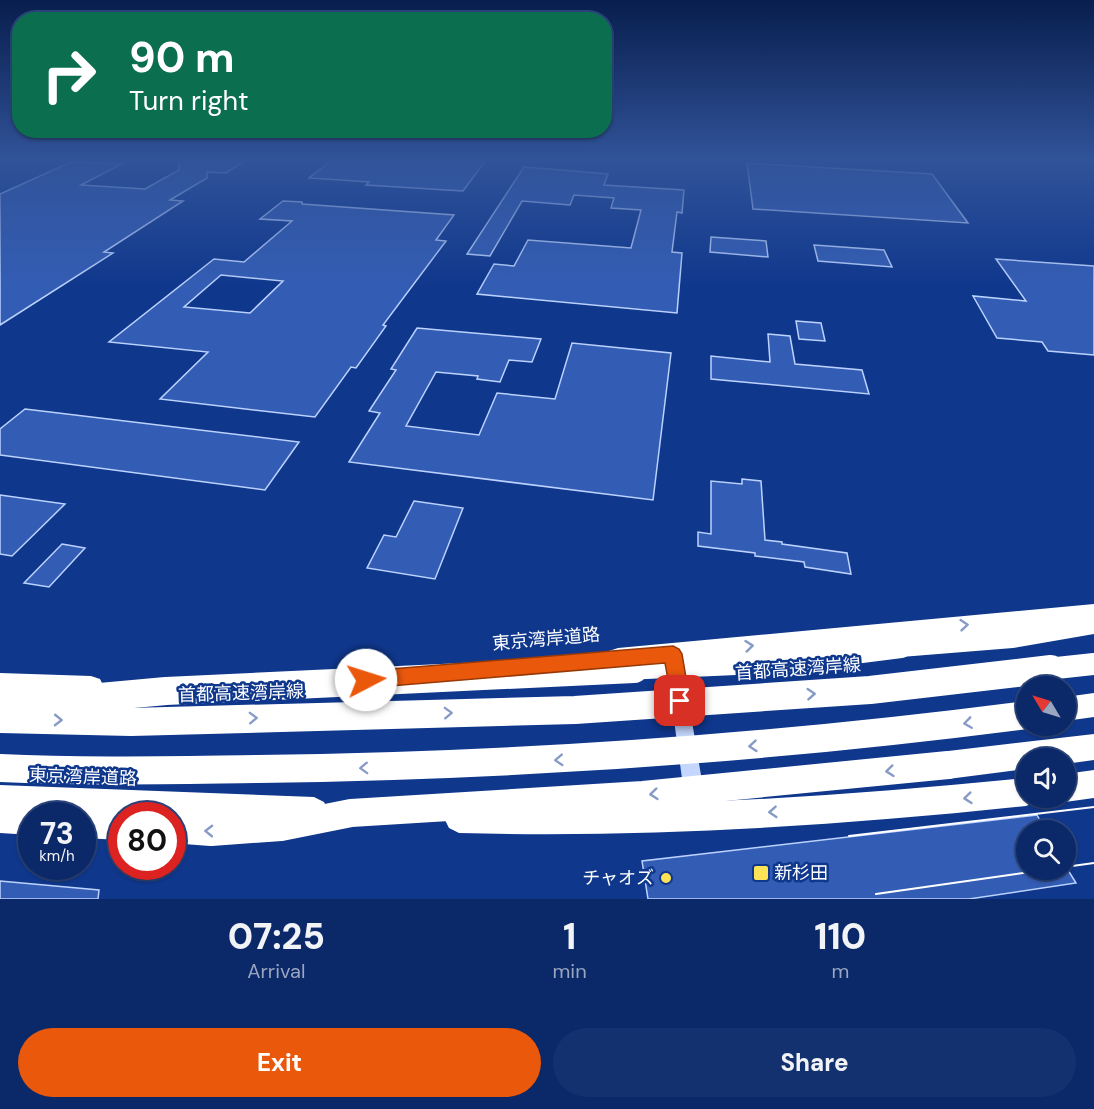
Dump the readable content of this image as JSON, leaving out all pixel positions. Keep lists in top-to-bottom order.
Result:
{
  "streets": {
    "highway": ["東京湾岸道路", "首都高速湾岸線"]
  },
  "places": {
    "transit": ["新杉田"],
    "other": ["チャオズ"]
  },
  "north": "top left",
  "page": {
    "turn": ["90 m", "Turn right"],
    "speed": "73 km/h",
    "limit": "80",
    "eta": [
      "07:25",
      "Arrival",
      "1",
      "min",
      "110",
      "m"
    ],
    "buttons": ["Exit", "Share"]
  }
}
